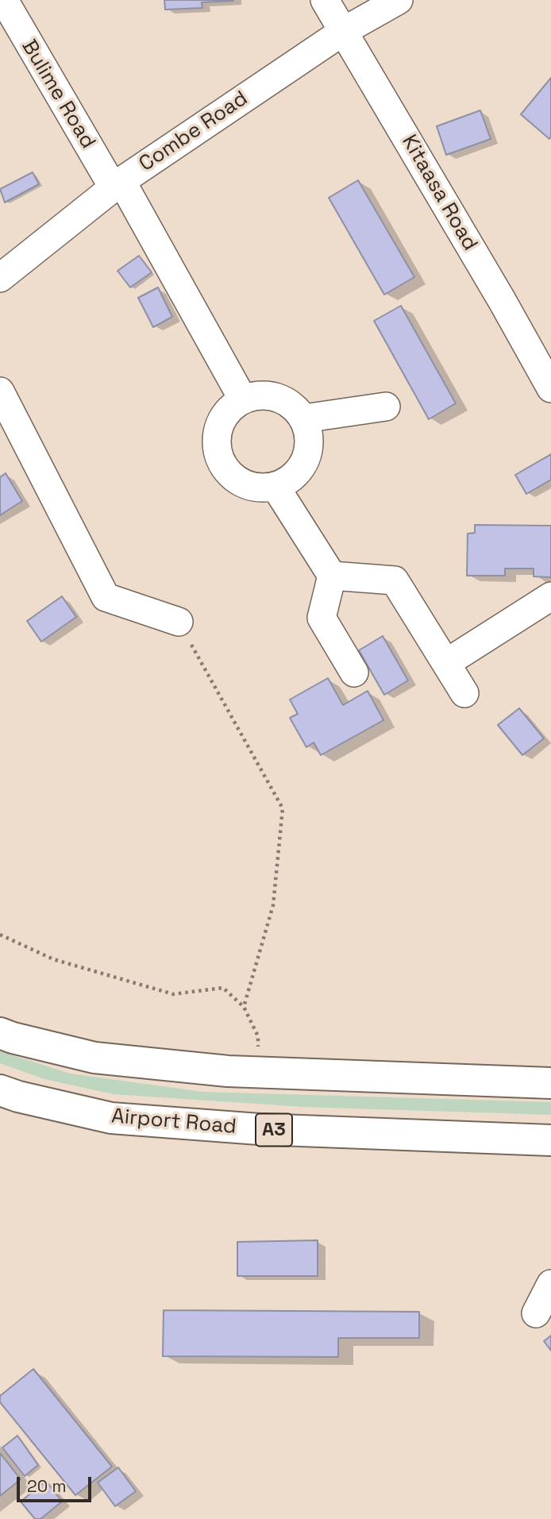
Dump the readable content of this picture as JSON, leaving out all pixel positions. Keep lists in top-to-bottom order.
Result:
{
  "streets": {
    "highway": ["Airport Road", "A3"],
    "street": ["Bulime Road", "Combe Road", "Kitaasa Road"]
  },
  "crossings": [
    ["Bulime Road", "Combe Road"],
    ["Combe Road", "Kitaasa Road"]
  ],
  "scale_bar": "20 m"
}
